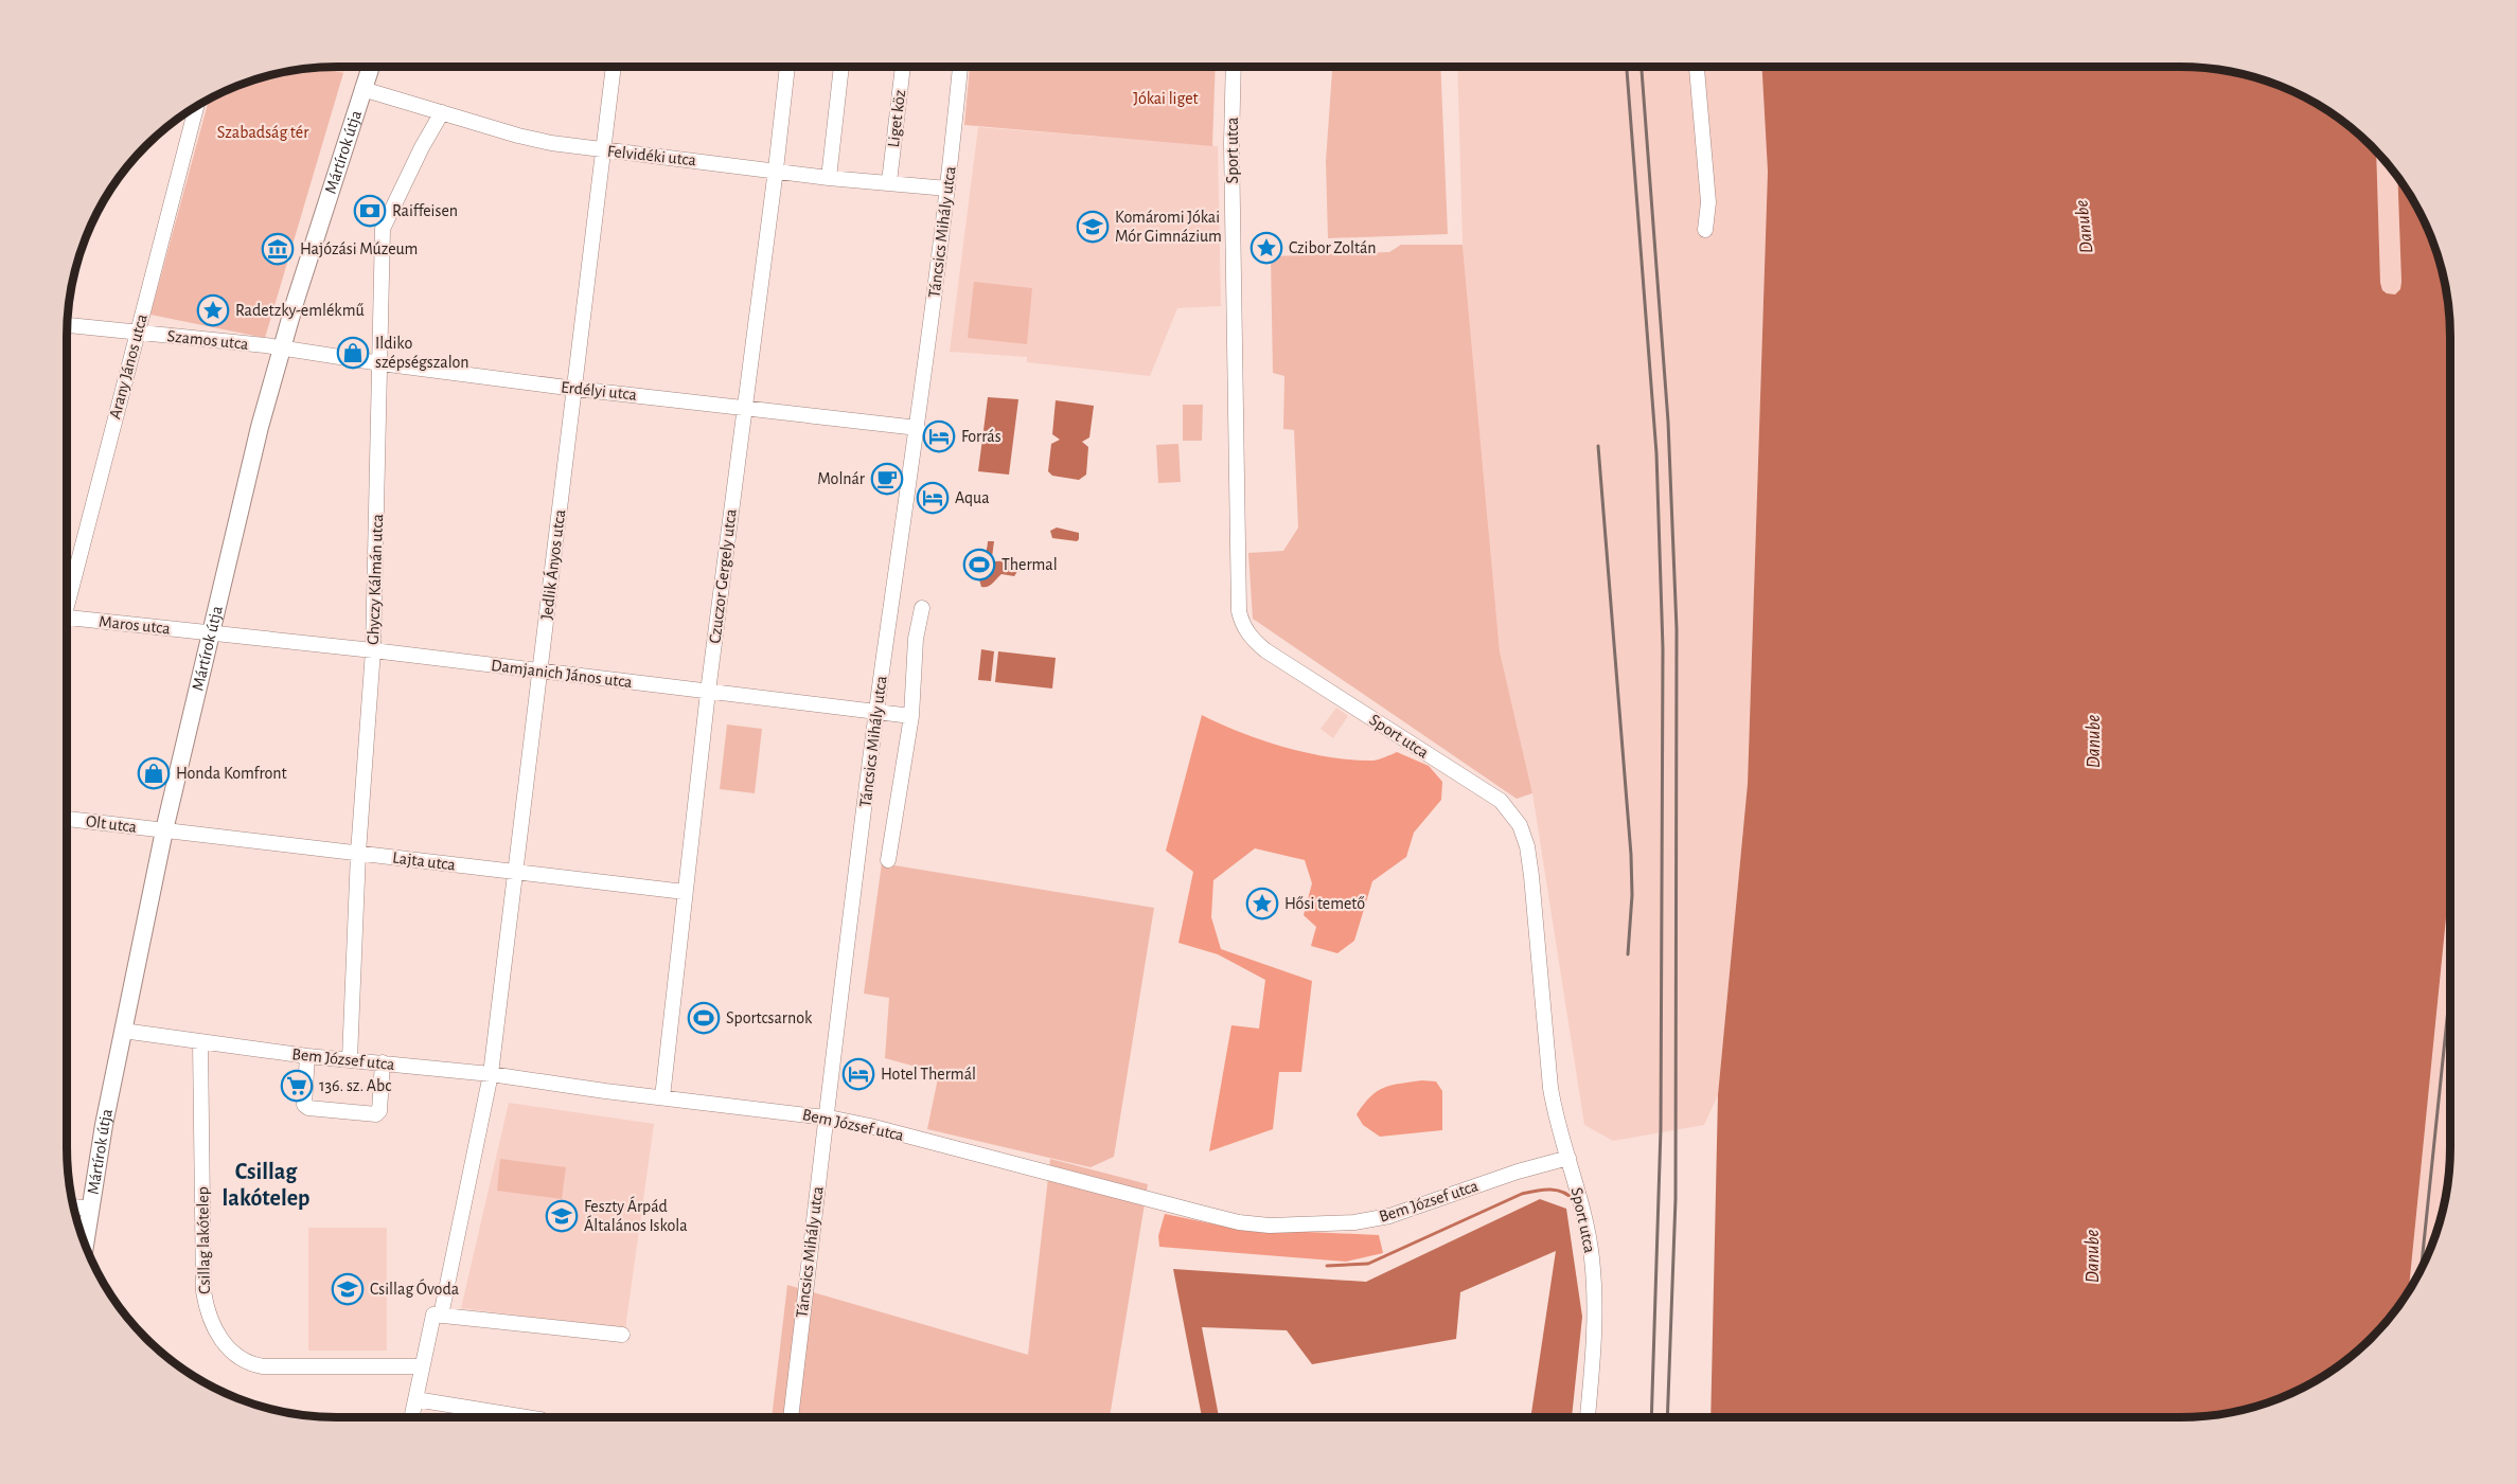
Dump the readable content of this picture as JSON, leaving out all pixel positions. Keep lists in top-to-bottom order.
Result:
{
  "streets": {
    "main road": ["Mártírok útja"],
    "street": [
      "Liget köz",
      "Sport utca",
      "Felvidéki utca",
      "Táncsics Mihály utca",
      "Szamos utca",
      "Arany János utca",
      "Erdélyi utca",
      "Jedlik Ányos utca",
      "Czuczor Gergely utca",
      "Ghyczy Kálmán utca",
      "Maros utca",
      "Damjanich János utca",
      "Olt utca",
      "Lajta utca",
      "Bem József utca",
      "Csillag lakótelep"
    ]
  },
  "crossings": [
    ["Liget köz", "Felvidéki utca"],
    ["Sport utca", "Bem József utca"],
    ["Mártírok útja", "Felvidéki utca"],
    ["Mártírok útja", "Szamos utca"],
    ["Mártírok útja", "Erdélyi utca"],
    ["Mártírok útja", "Maros utca"],
    ["Mártírok útja", "Damjanich János utca"],
    ["Mártírok útja", "Olt utca"],
    ["Mártírok útja", "Lajta utca"],
    ["Mártírok útja", "Bem József utca"],
    ["Felvidéki utca", "Táncsics Mihály utca"],
    ["Felvidéki utca", "Jedlik Ányos utca"],
    ["Felvidéki utca", "Czuczor Gergely utca"],
    ["Felvidéki utca", "Ghyczy Kálmán utca"],
    ["Táncsics Mihály utca", "Erdélyi utca"],
    ["Táncsics Mihály utca", "Damjanich János utca"],
    ["Táncsics Mihály utca", "Bem József utca"],
    ["Szamos utca", "Arany János utca"],
    ["Szamos utca", "Erdélyi utca"],
    ["Erdélyi utca", "Jedlik Ányos utca"],
    ["Erdélyi utca", "Czuczor Gergely utca"],
    ["Erdélyi utca", "Ghyczy Kálmán utca"],
    ["Jedlik Ányos utca", "Damjanich János utca"],
    ["Jedlik Ányos utca", "Lajta utca"],
    ["Jedlik Ányos utca", "Bem József utca"],
    ["Czuczor Gergely utca", "Damjanich János utca"],
    ["Czuczor Gergely utca", "Lajta utca"],
    ["Czuczor Gergely utca", "Bem József utca"],
    ["Ghyczy Kálmán utca", "Damjanich János utca"],
    ["Ghyczy Kálmán utca", "Lajta utca"],
    ["Ghyczy Kálmán utca", "Bem József utca"],
    ["Maros utca", "Damjanich János utca"],
    ["Olt utca", "Lajta utca"],
    ["Bem József utca", "Csillag lakótelep"]
  ],
  "districts": ["Csillag lakótelep"],
  "water": ["Danube"],
  "parks": ["Jókai liget", "Szabadság tér"],
  "places": {
    "bank": ["Raiffeisen"],
    "school or university": ["Komáromi Jókai Mór Gimnázium", "Feszty Árpád Általános Iskola", "Csillag Óvoda"],
    "place": ["Czibor Zoltán", "Radetzky-emlékmű", "Hősi temető"],
    "museum": ["Hajózási Múzeum"],
    "shop": ["Ildiko szépségszalon", "Honda Komfront"],
    "hotel": ["Forrás", "Aqua", "Hotel Thermál"],
    "cafe": ["Molnár"],
    "sports": ["Thermal", "Sportcsarnok"],
    "supermarket": ["136. sz. Abc"]
  }
}
